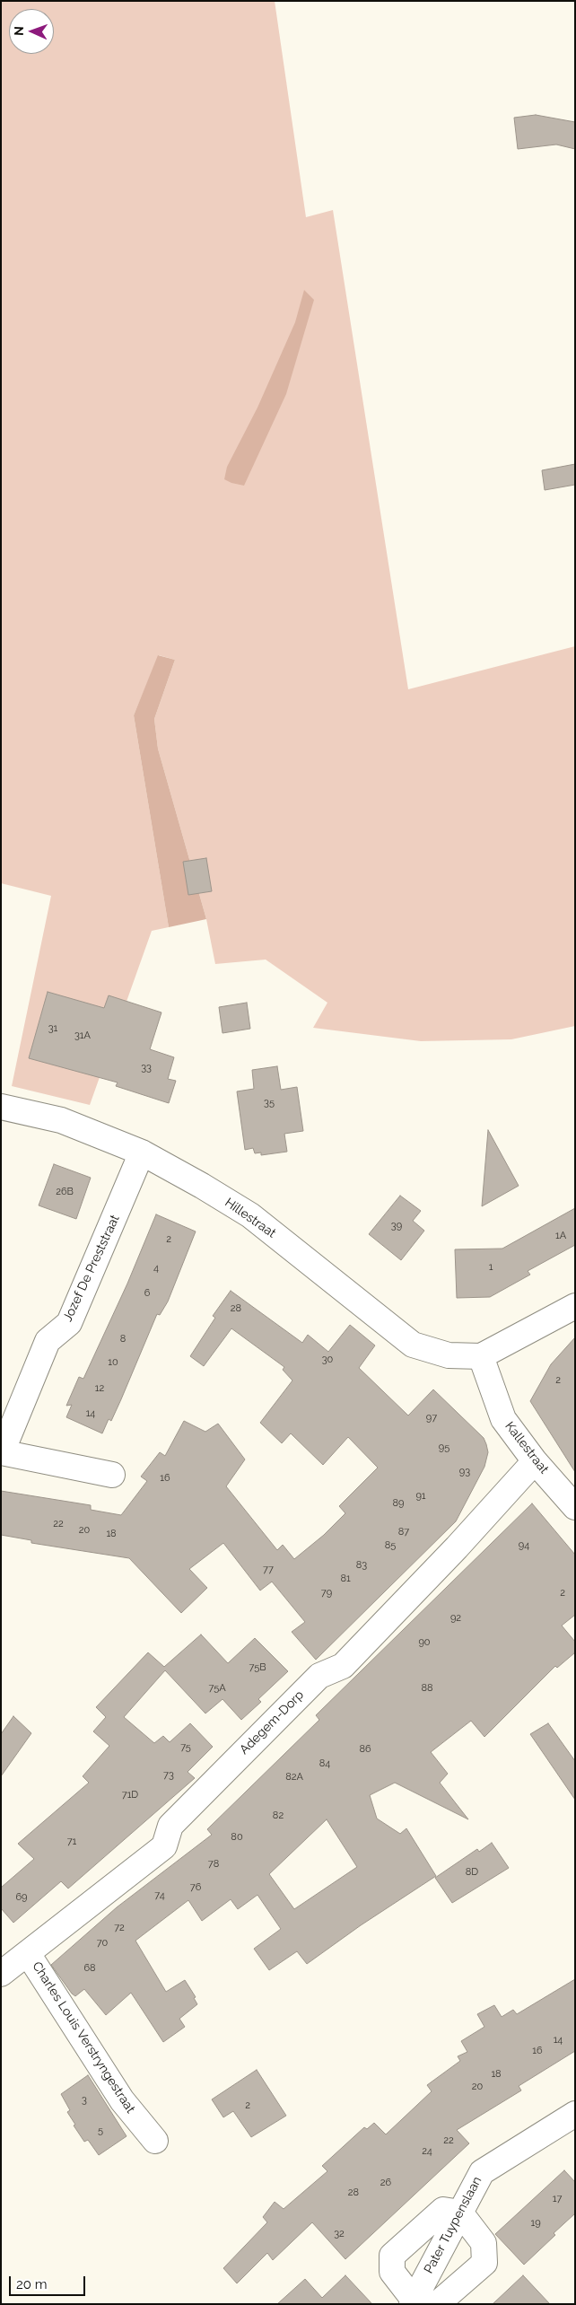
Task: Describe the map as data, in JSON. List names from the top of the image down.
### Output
{
  "streets": {
    "street": [
      "Hillestraat",
      "Jozef De Preststraat",
      "Kallestraat",
      "Adegem-Dorp",
      "Charles Louis Verstryngestraat",
      "Pater Tuypenslaan"
    ]
  },
  "crossings": [
    ["Hillestraat", "Jozef De Preststraat"],
    ["Hillestraat", "Kallestraat"],
    ["Kallestraat", "Adegem-Dorp"],
    ["Adegem-Dorp", "Charles Louis Verstryngestraat"]
  ],
  "house_numbers": [
    "31",
    "31A",
    "33",
    "35",
    "26B",
    "39",
    "1A",
    "2",
    "1",
    "4",
    "6",
    "28",
    "8",
    "30",
    "10",
    "2",
    "12",
    "14",
    "97",
    "95",
    "93",
    "16",
    "91",
    "89",
    "22",
    "20",
    "87",
    "18",
    "85",
    "94",
    "83",
    "77",
    "81",
    "79",
    "2",
    "92",
    "90",
    "75B",
    "75A",
    "88",
    "75",
    "86",
    "84",
    "73",
    "82A",
    "71D",
    "82",
    "80",
    "71",
    "78",
    "8D",
    "76",
    "74",
    "69",
    "72",
    "70",
    "68",
    "14",
    "16",
    "18",
    "20",
    "3",
    "2",
    "5",
    "22",
    "24",
    "26",
    "28",
    "17",
    "19",
    "32"
  ],
  "scale_bar": "20 m",
  "north": "left"
}
